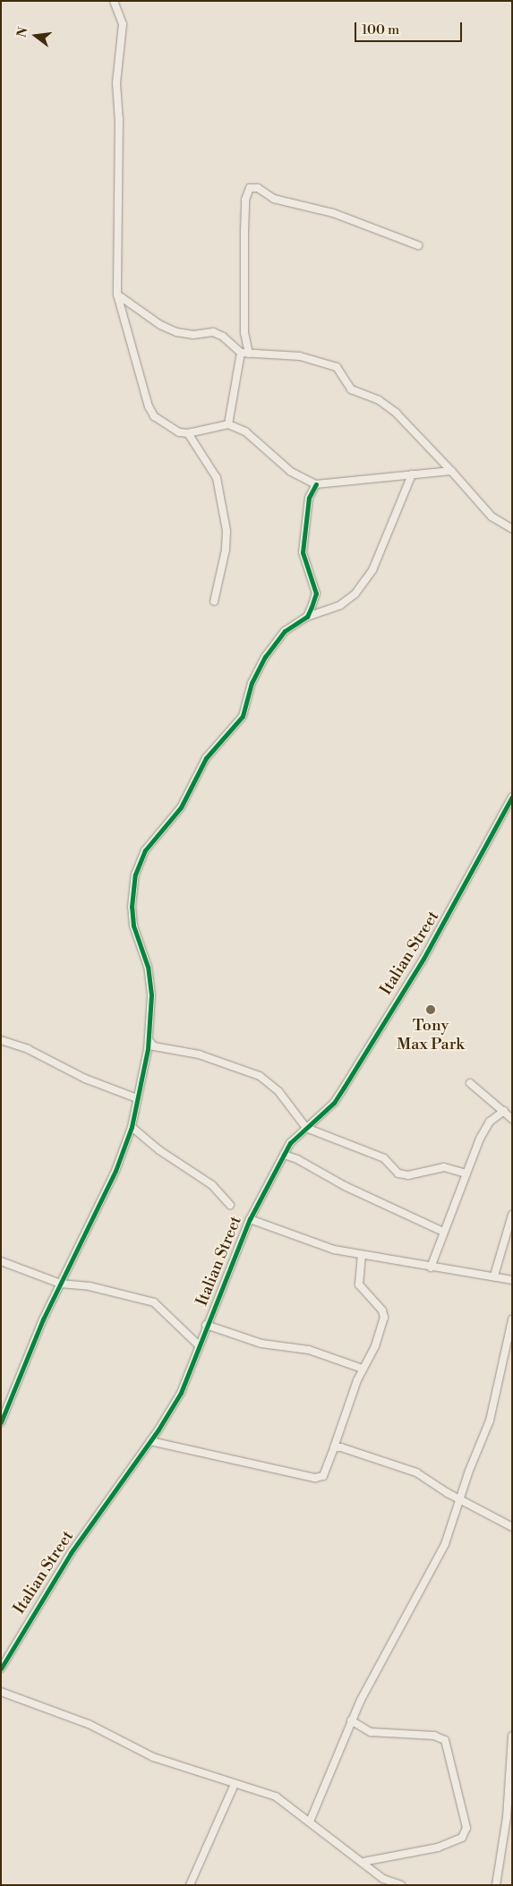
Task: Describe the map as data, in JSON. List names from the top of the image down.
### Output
{
  "streets": {
    "street": ["Italian Street"]
  },
  "places": ["Tony Max Park"],
  "scale_bar": "100 m",
  "north": "left"
}
